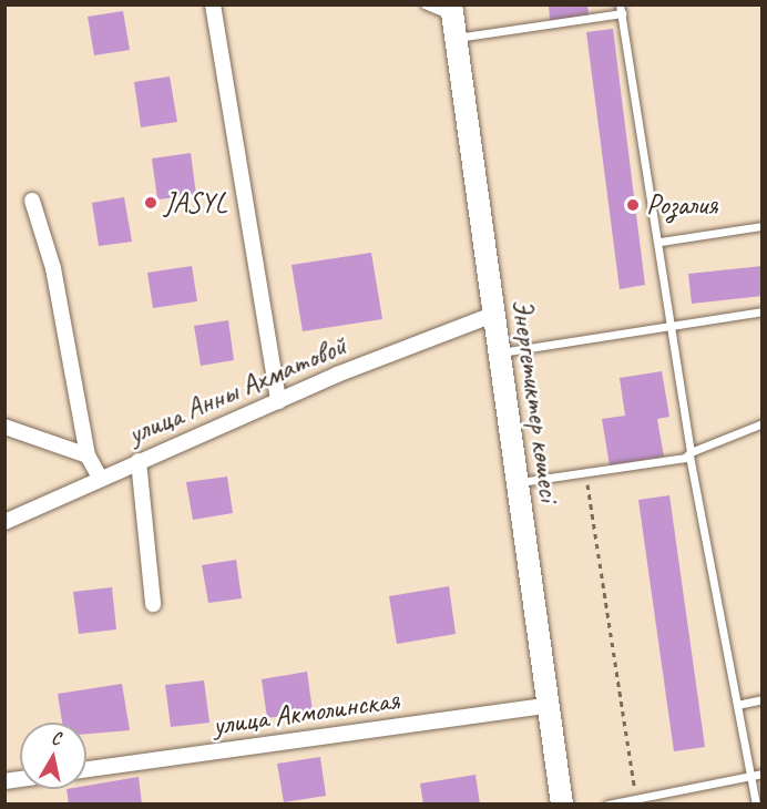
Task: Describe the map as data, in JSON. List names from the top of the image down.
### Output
{
  "streets": {
    "main road": ["Энергетиктер көшесі"],
    "street": ["улица Анны Ахматовой", "улица Акмолинская"]
  },
  "crossings": [
    ["улица Анны Ахматовой", "Энергетиктер көшесі"],
    ["Энергетиктер көшесі", "улица Акмолинская"]
  ],
  "places": ["JASYL", "Розалия"],
  "north": "top"
}
